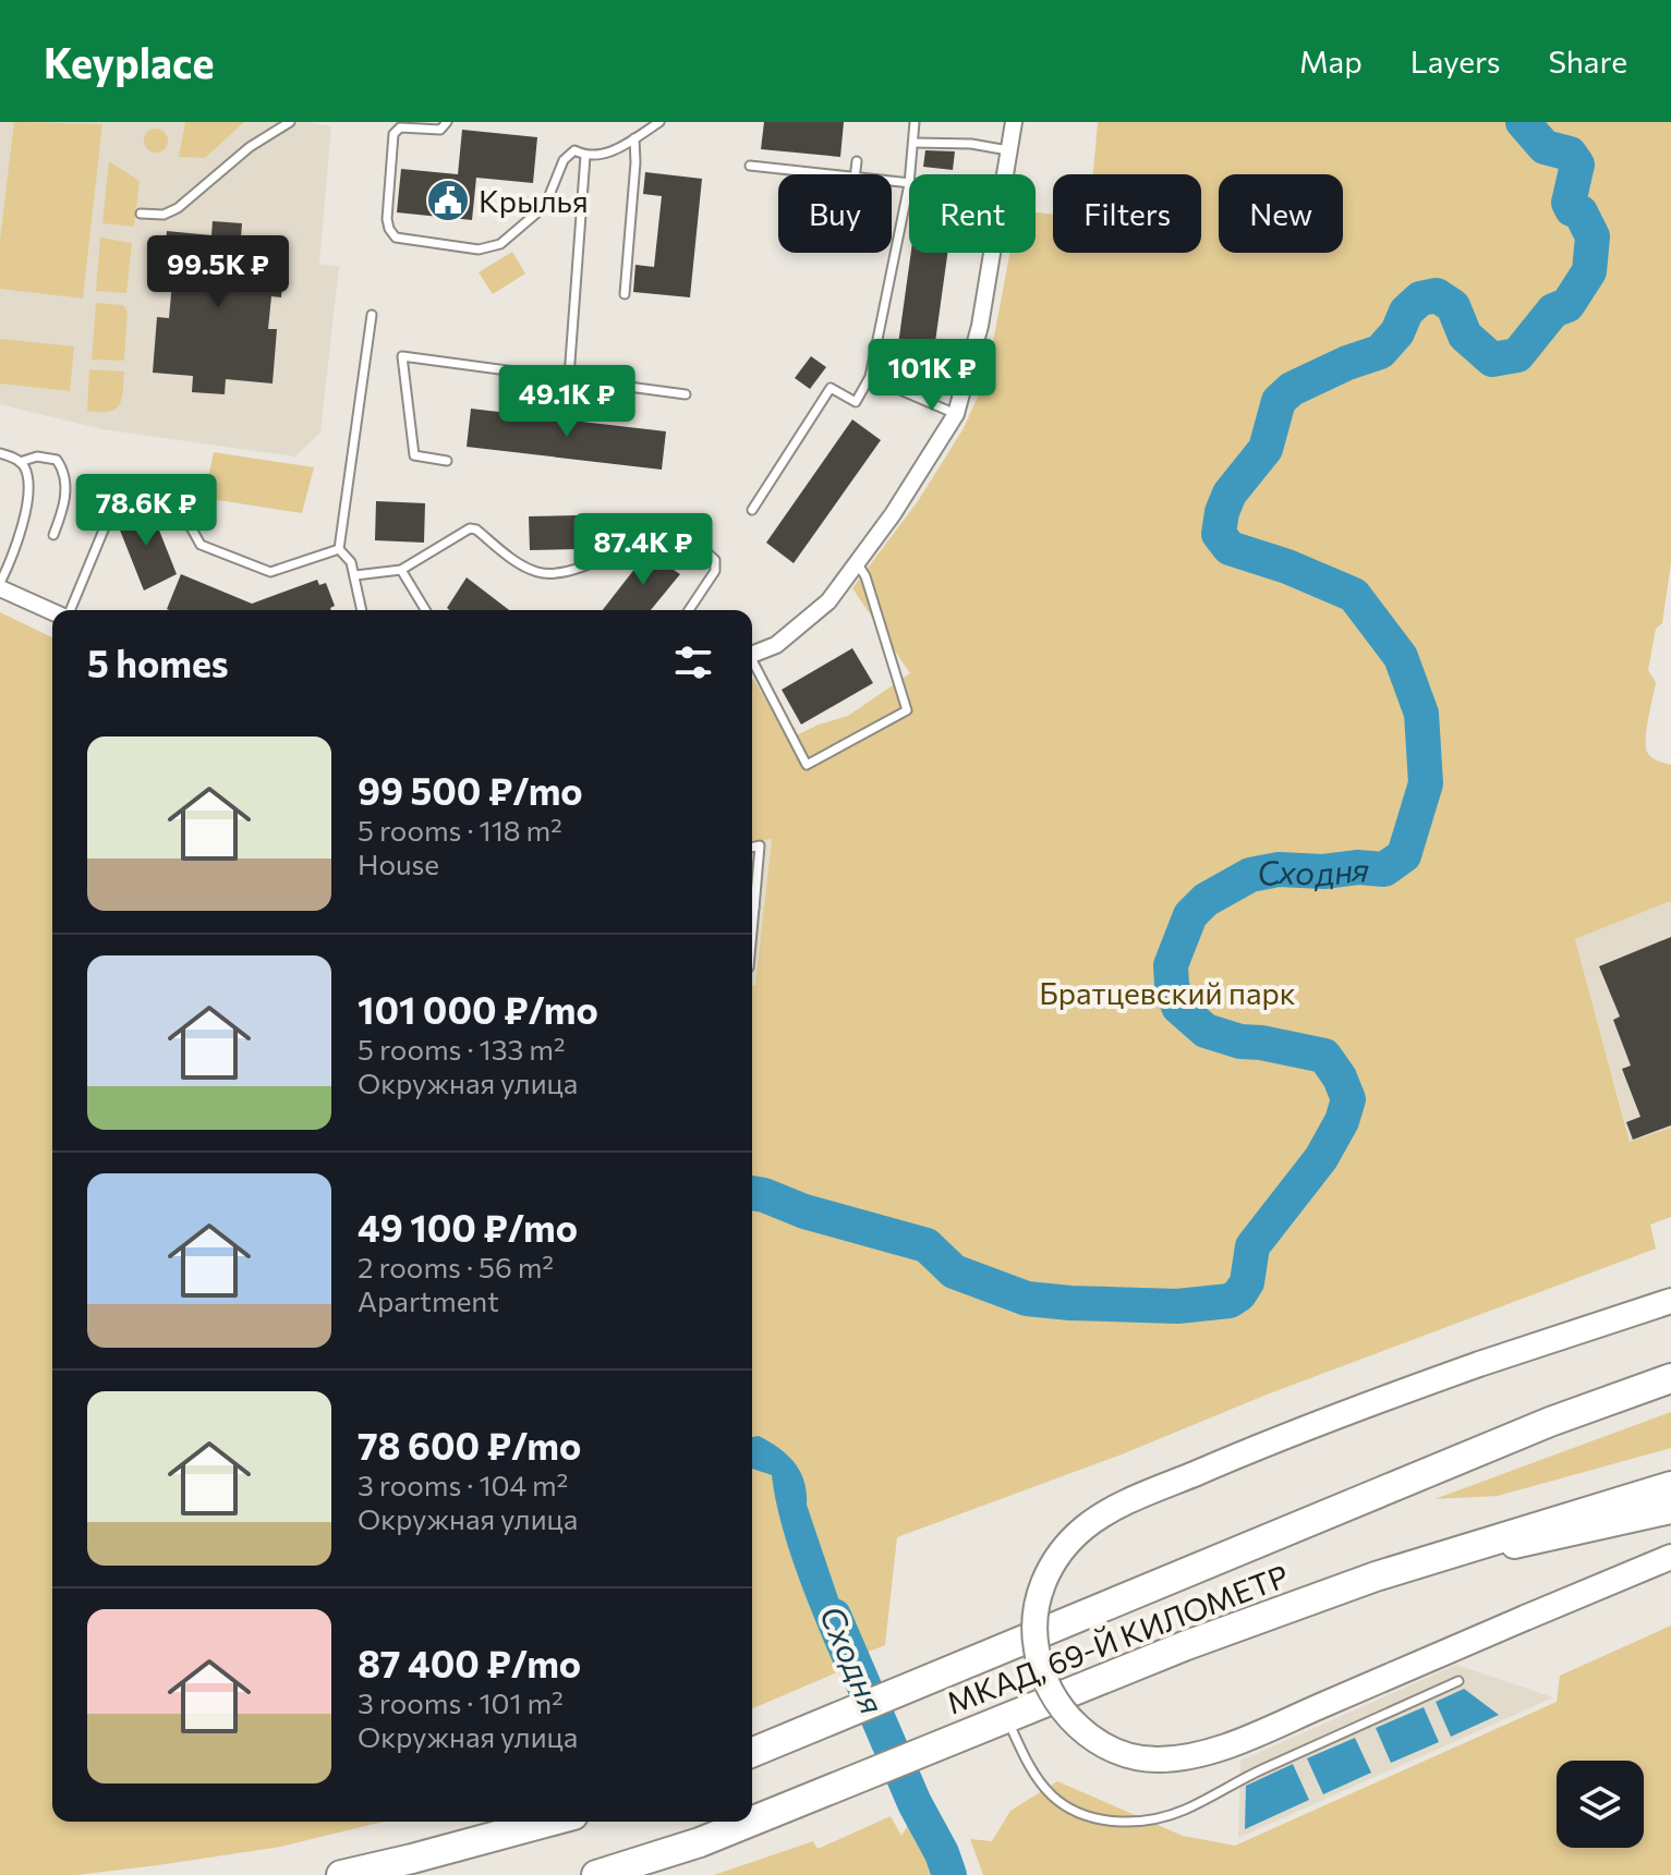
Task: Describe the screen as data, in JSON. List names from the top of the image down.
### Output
{
  "streets": {
    "highway": ["МКАД, 69-Й КИЛОМЕТР"]
  },
  "water": ["Сходня"],
  "parks": ["Братцевский парк"],
  "places": {
    "public building": ["Крылья"]
  },
  "page": {
    "header": "Keyplace",
    "nav": ["Map", "Layers", "Share"],
    "chip": [
      "Buy",
      "Rent",
      "Filters",
      "New"
    ],
    "price": [
      "99.5K ₽",
      "101K ₽",
      "49.1K ₽",
      "78.6K ₽",
      "87.4K ₽"
    ],
    "heading": "5 homes",
    "list": [
      {
        "name": "99 500 ₽/mo",
        "note": "5 rooms · 118 m² · House"
      },
      {
        "name": "101 000 ₽/mo",
        "note": "5 rooms · 133 m² · Окружная улица"
      },
      {
        "name": "49 100 ₽/mo",
        "note": "2 rooms · 56 m² · Apartment"
      },
      {
        "name": "78 600 ₽/mo",
        "note": "3 rooms · 104 m² · Окружная улица"
      },
      {
        "name": "87 400 ₽/mo",
        "note": "3 rooms · 101 m² · Окружная улица"
      }
    ]
  }
}
